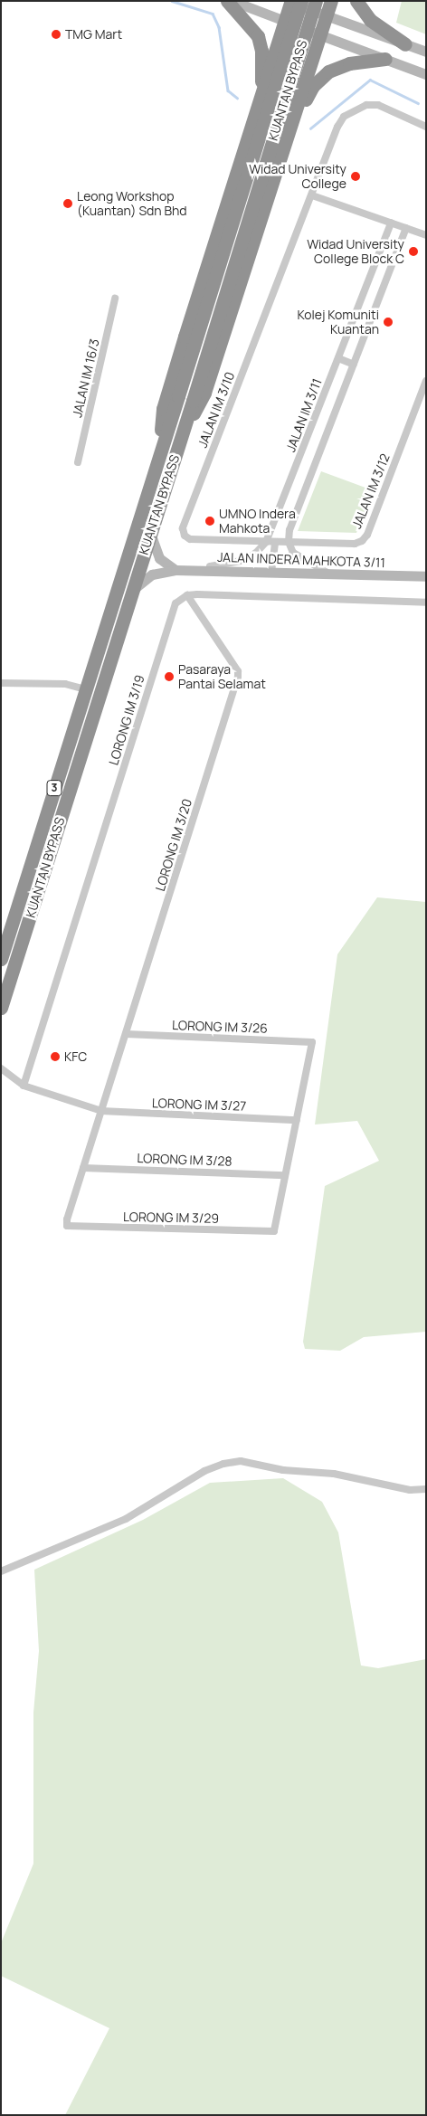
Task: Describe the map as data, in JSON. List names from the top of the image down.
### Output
{
  "streets": {
    "highway": ["KUANTAN BYPASS", "3"],
    "street": [
      "JALAN IM 16/3",
      "JALAN IM 3/10",
      "JALAN IM 3/11",
      "JALAN IM 3/12",
      "JALAN INDERA MAHKOTA 3/11",
      "LORONG IM 3/19",
      "LORONG IM 3/20",
      "LORONG IM 3/26",
      "LORONG IM 3/27",
      "LORONG IM 3/28",
      "LORONG IM 3/29"
    ]
  },
  "crossings": [
    ["KUANTAN BYPASS", "JALAN INDERA MAHKOTA 3/11"],
    ["JALAN IM 3/10", "JALAN IM 3/11"],
    ["JALAN IM 3/10", "JALAN IM 3/12"],
    ["JALAN IM 3/11", "JALAN INDERA MAHKOTA 3/11"],
    ["LORONG IM 3/19", "LORONG IM 3/20"],
    ["LORONG IM 3/19", "LORONG IM 3/27"],
    ["LORONG IM 3/20", "LORONG IM 3/26"],
    ["LORONG IM 3/20", "LORONG IM 3/27"],
    ["LORONG IM 3/20", "LORONG IM 3/28"],
    ["LORONG IM 3/20", "LORONG IM 3/29"],
    ["LORONG IM 3/26", "LORONG IM 3/27"],
    ["LORONG IM 3/28", "LORONG IM 3/29"]
  ],
  "places": [
    "TMG Mart",
    "Widad University College",
    "Leong Workshop (Kuantan) Sdn Bhd",
    "Widad University College Block C",
    "Kolej Komuniti Kuantan",
    "UMNO Indera Mahkota",
    "Pasaraya Pantai Selamat",
    "KFC"
  ]
}
